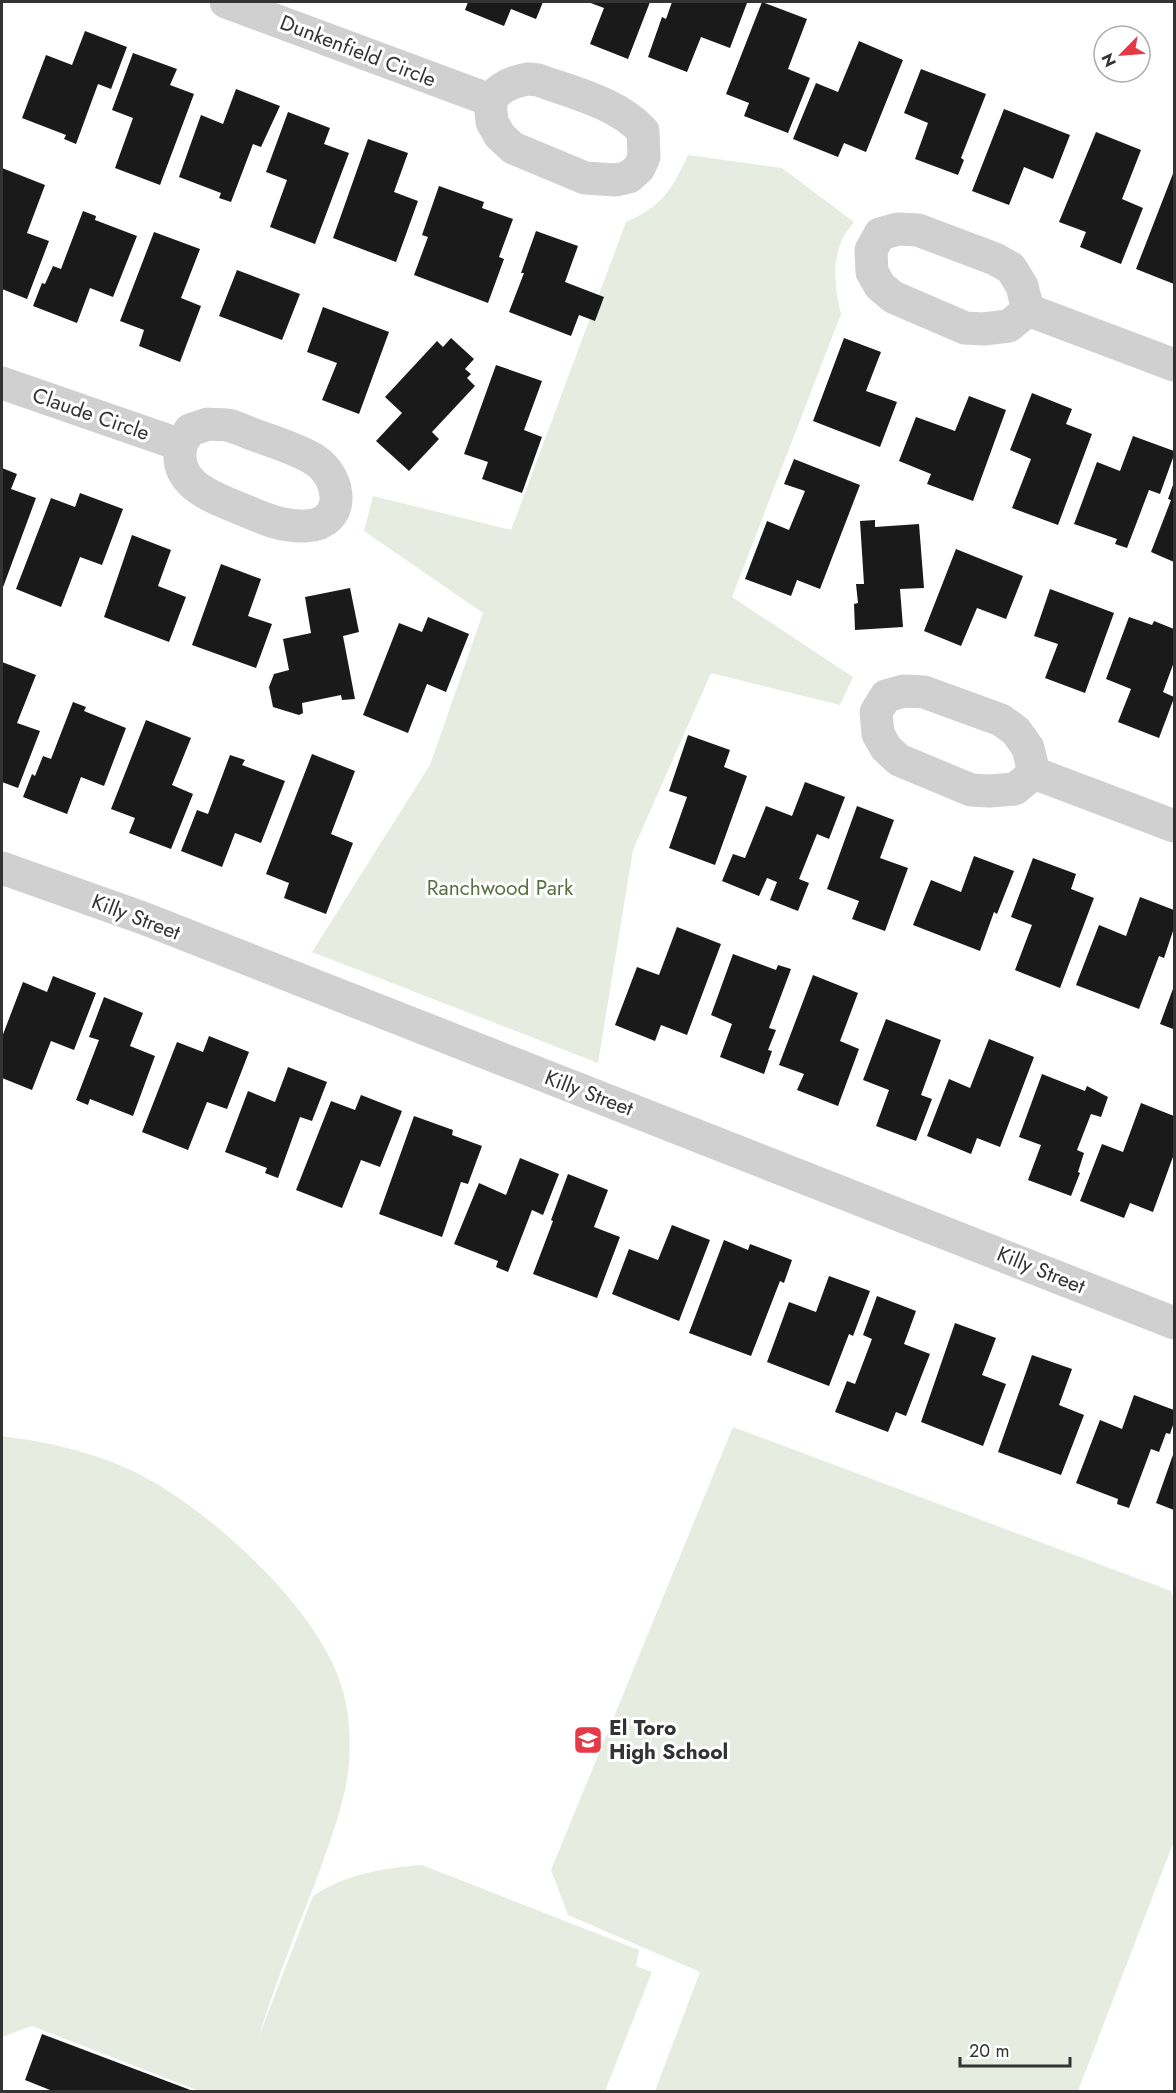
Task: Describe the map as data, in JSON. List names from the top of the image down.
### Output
{
  "streets": {
    "street": ["Dunkenfield Circle", "Claude Circle", "Killy Street"]
  },
  "parks": ["Ranchwood Park"],
  "places": {
    "school or university": ["El Toro High School"]
  },
  "scale_bar": "20 m",
  "north": "bottom left"
}
